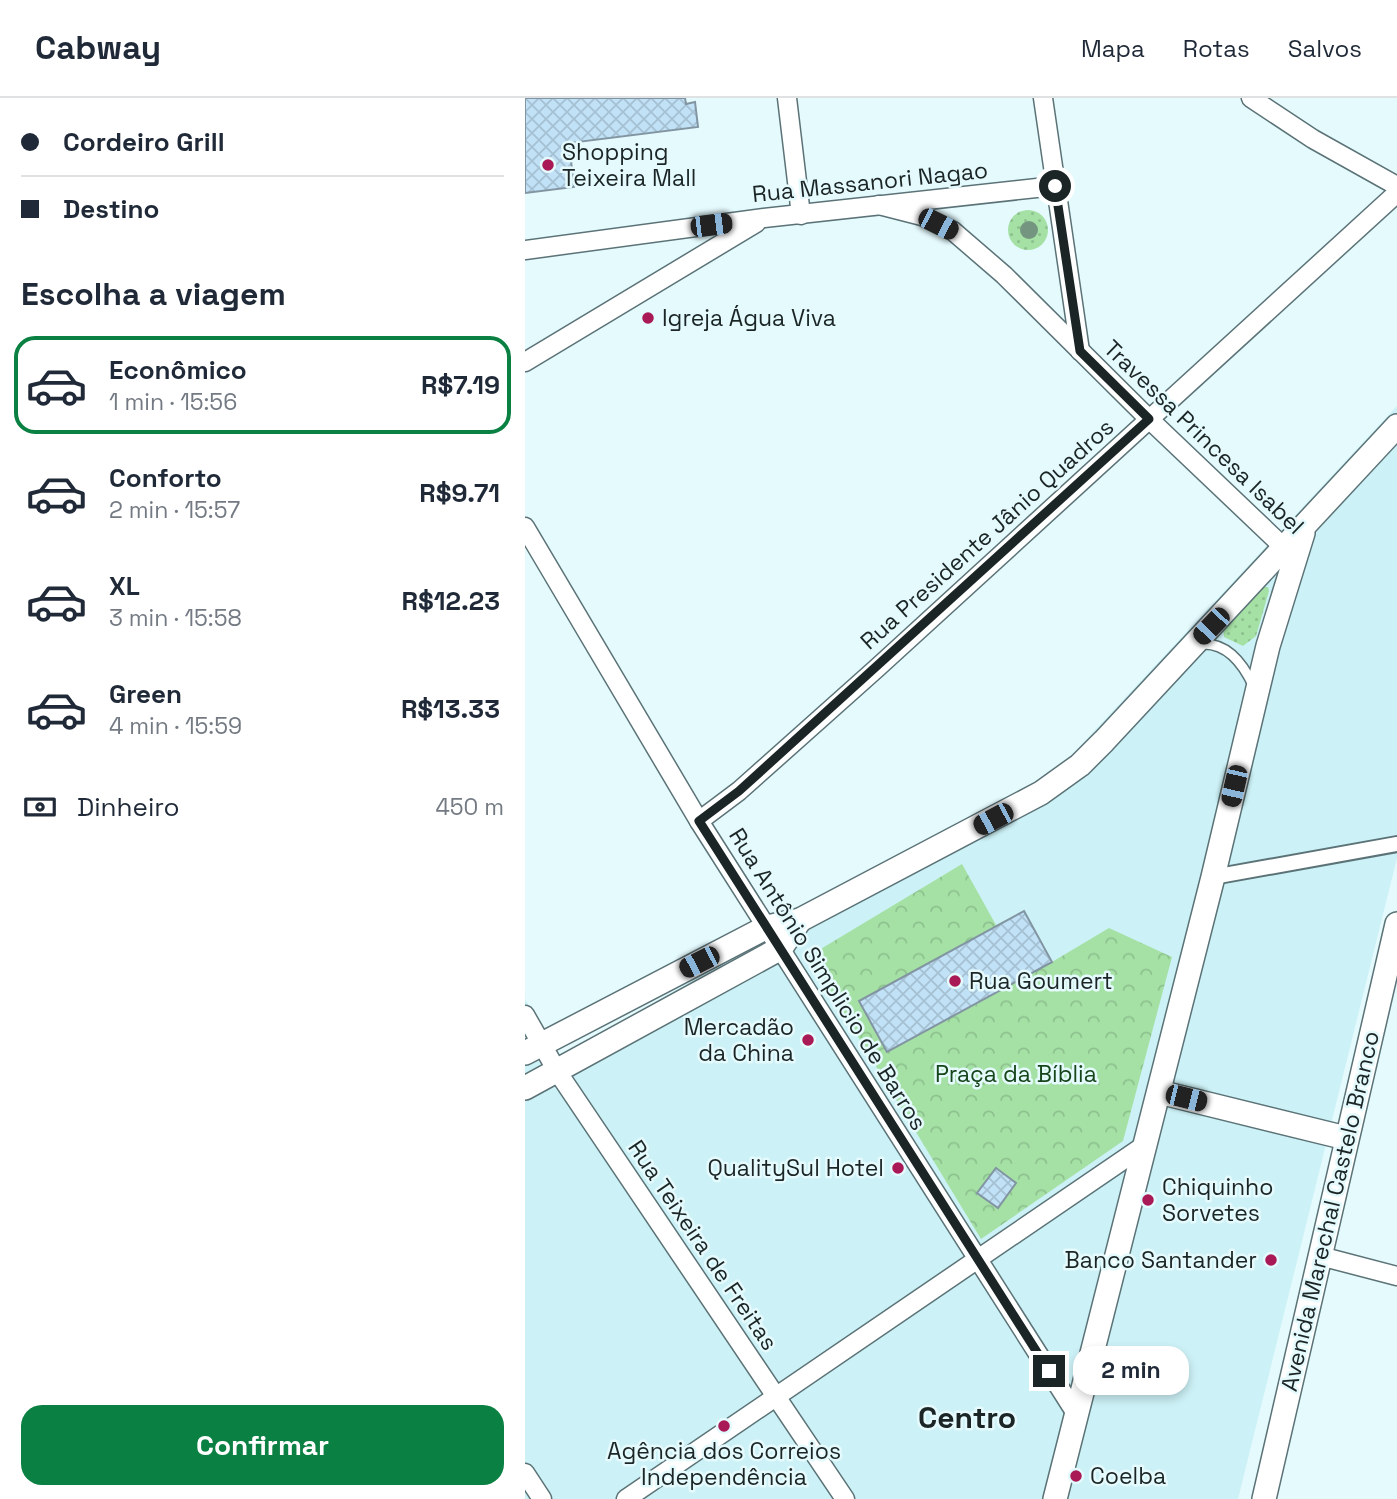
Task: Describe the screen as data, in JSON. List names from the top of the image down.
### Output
{
  "streets": {
    "street": [
      "Rua Massanori Nagao",
      "Travessa Princesa Isabel",
      "Rua Presidente Jânio Quadros",
      "Rua Antônio Simplicio de Barros",
      "Avenida Marechal Castelo Branco",
      "Rua Teixeira de Freitas"
    ]
  },
  "crossings": [
    ["Rua Massanori Nagao", "Travessa Princesa Isabel"],
    ["Travessa Princesa Isabel", "Rua Presidente Jânio Quadros"],
    ["Rua Presidente Jânio Quadros", "Rua Antônio Simplicio de Barros"]
  ],
  "districts": ["Centro"],
  "parks": ["Praça da Bíblia"],
  "places": [
    "Shopping Teixeira Mall",
    "Igreja Água Viva",
    "Rua Goumert",
    "Mercadão da China",
    "QualitySul Hotel",
    "Chiquinho Sorvetes",
    "Banco Santander",
    "Agência dos Correios Independência",
    "Coelba"
  ],
  "page": {
    "header": "Cabway",
    "nav": ["Mapa", "Rotas", "Salvos"],
    "banner": ["Cordeiro Grill", "Destino"],
    "heading": "Escolha a viagem",
    "list": [
      {
        "name": "Econômico",
        "note": "1 min · 15:56",
        "value": "R$7.19"
      },
      {
        "name": "Conforto",
        "note": "2 min · 15:57",
        "value": "R$9.71"
      },
      {
        "name": "XL",
        "note": "3 min · 15:58",
        "value": "R$12.23"
      },
      {
        "name": "Green",
        "note": "4 min · 15:59",
        "value": "R$13.33"
      }
    ],
    "pay": ["Dinheiro", "450 m"],
    "bubble": "2 min",
    "buttons": "Confirmar"
  }
}
